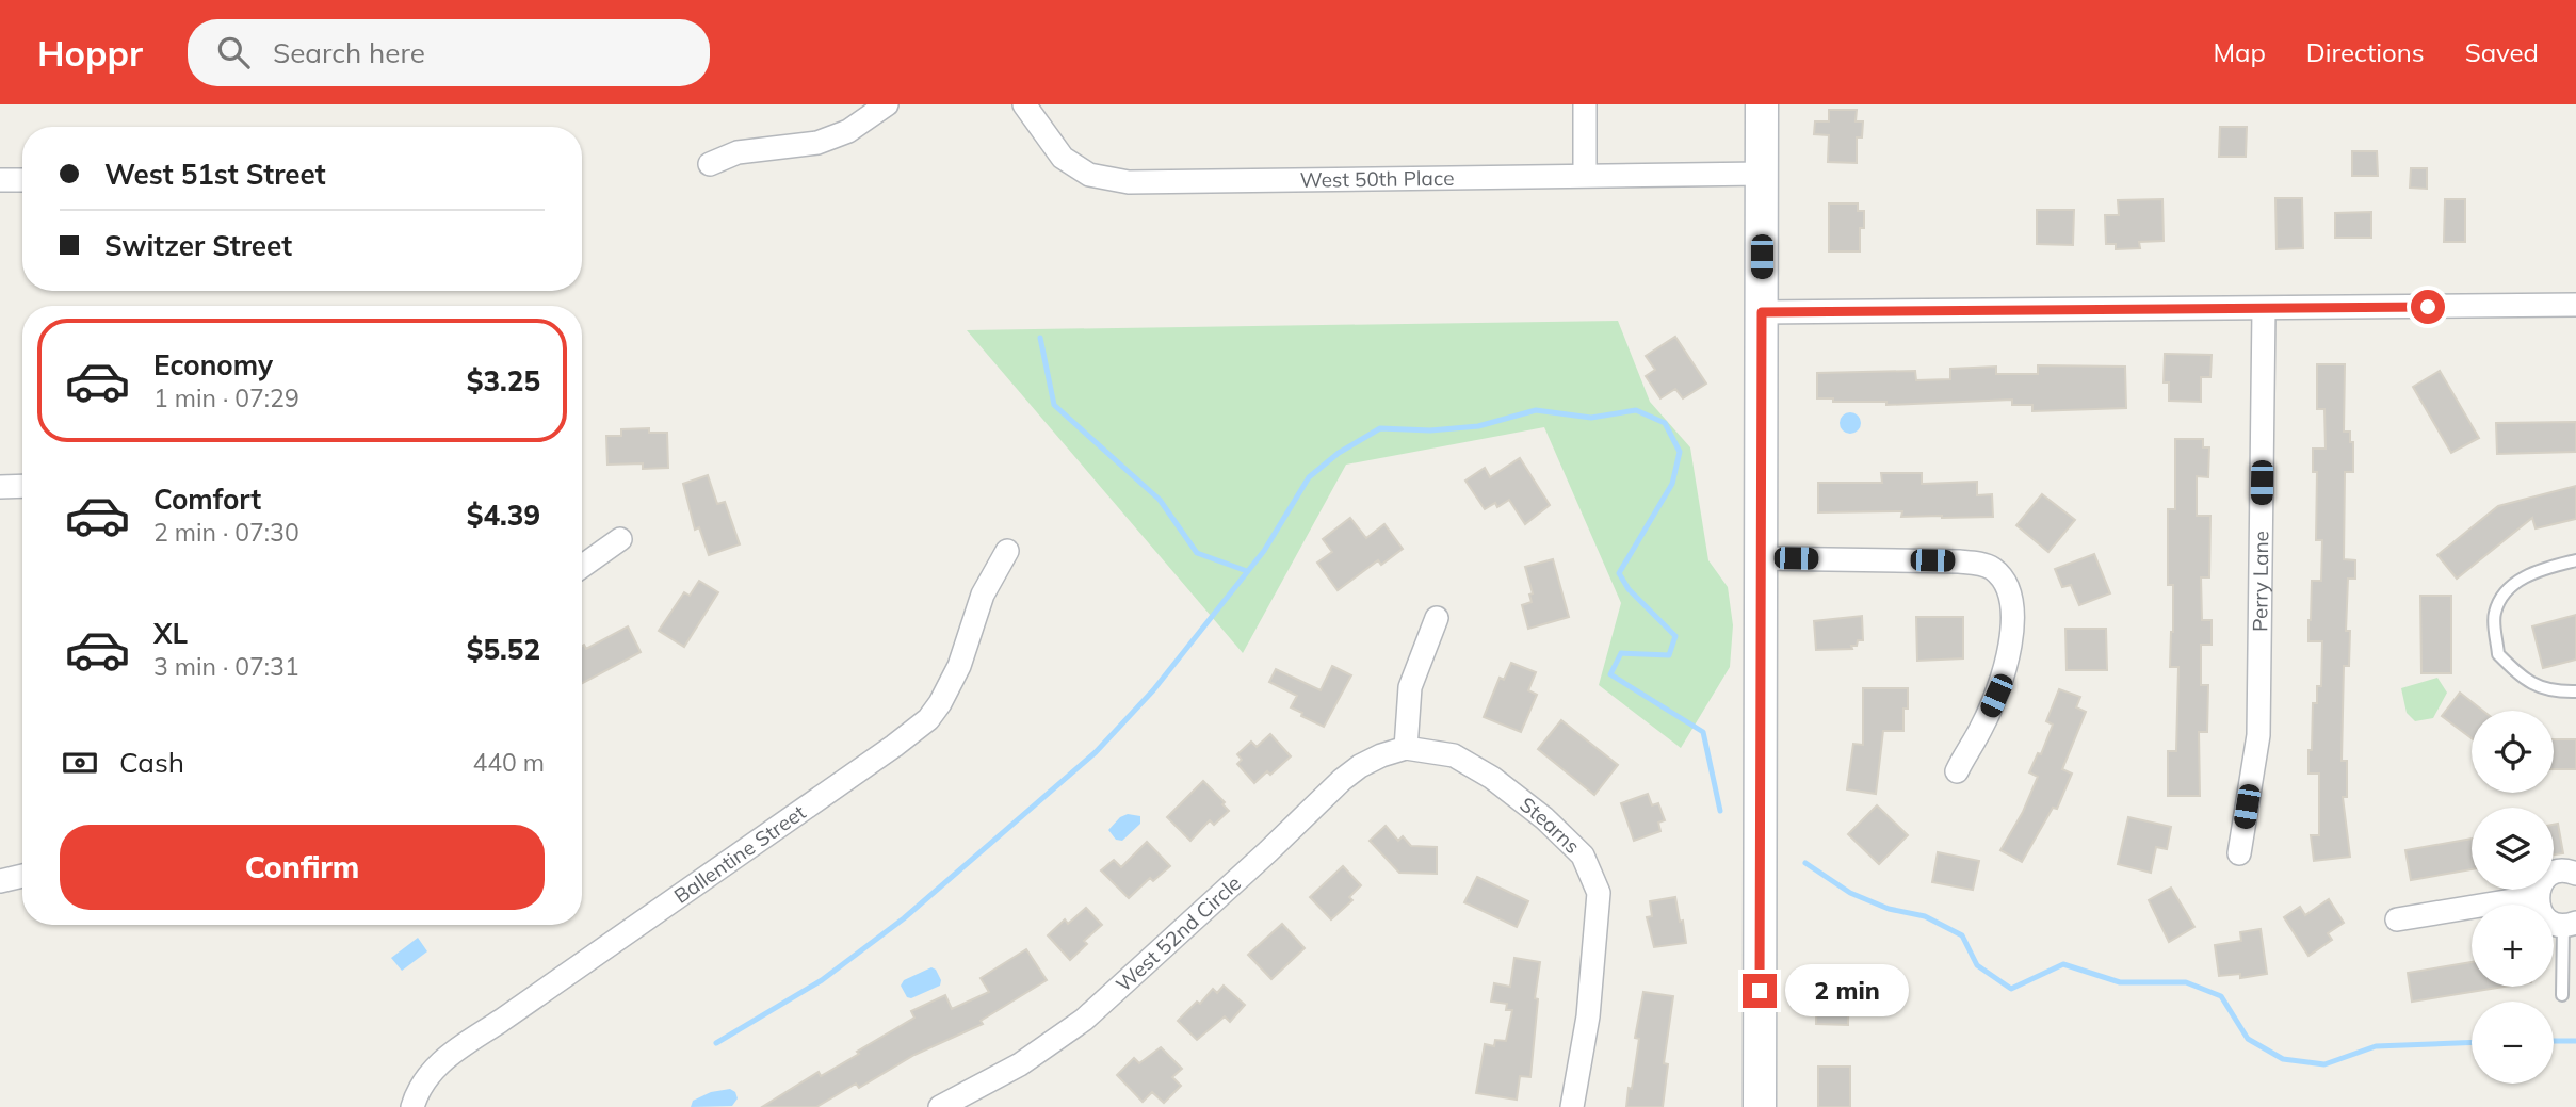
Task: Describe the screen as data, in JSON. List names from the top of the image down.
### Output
{
  "streets": {
    "street": [
      "West 50th Place",
      "Perry Lane",
      "Stearns",
      "Ballentine Street",
      "West 52nd Circle"
    ]
  },
  "crossings": [
    ["Stearns", "West 52nd Circle"]
  ],
  "page": {
    "header": "Hoppr",
    "search": "Search here",
    "nav": ["Map", "Directions", "Saved"],
    "banner": ["West 51st Street", "Switzer Street"],
    "list": [
      {
        "name": "Economy",
        "note": "1 min · 07:29",
        "value": "$3.25"
      },
      {
        "name": "Comfort",
        "note": "2 min · 07:30",
        "value": "$4.39"
      },
      {
        "name": "XL",
        "note": "3 min · 07:31",
        "value": "$5.52"
      }
    ],
    "map_buttons": ["+", "−"],
    "pay": ["Cash", "440 m"],
    "buttons": "Confirm",
    "bubble": "2 min"
  }
}
